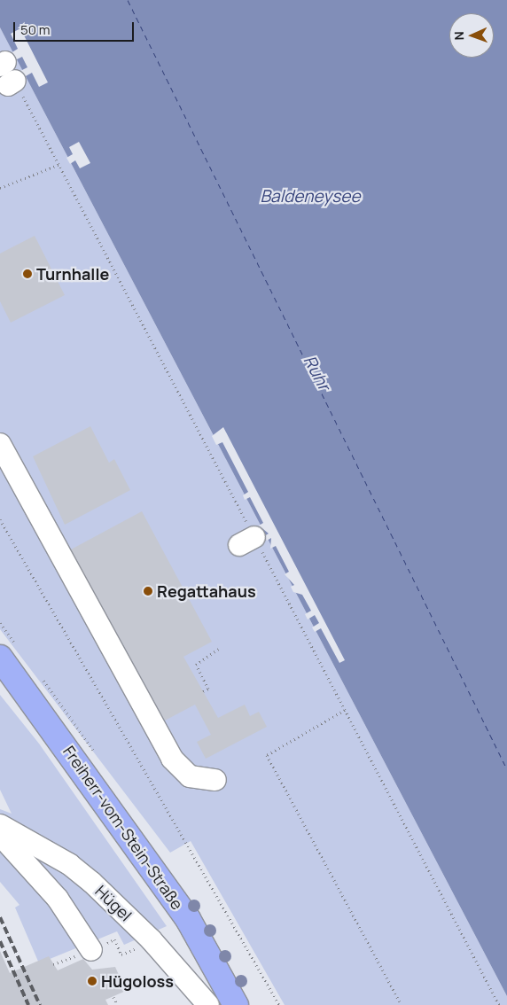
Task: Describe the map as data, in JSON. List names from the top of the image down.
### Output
{
  "streets": {
    "main road": ["Freiherr-vom-Stein-Straße"],
    "lane": ["Hügel"]
  },
  "water": ["Baldeneysee", "Ruhr"],
  "places": ["Turnhalle", "Regattahaus", "Hügoloss"],
  "scale_bar": "50 m",
  "north": "left"
}
